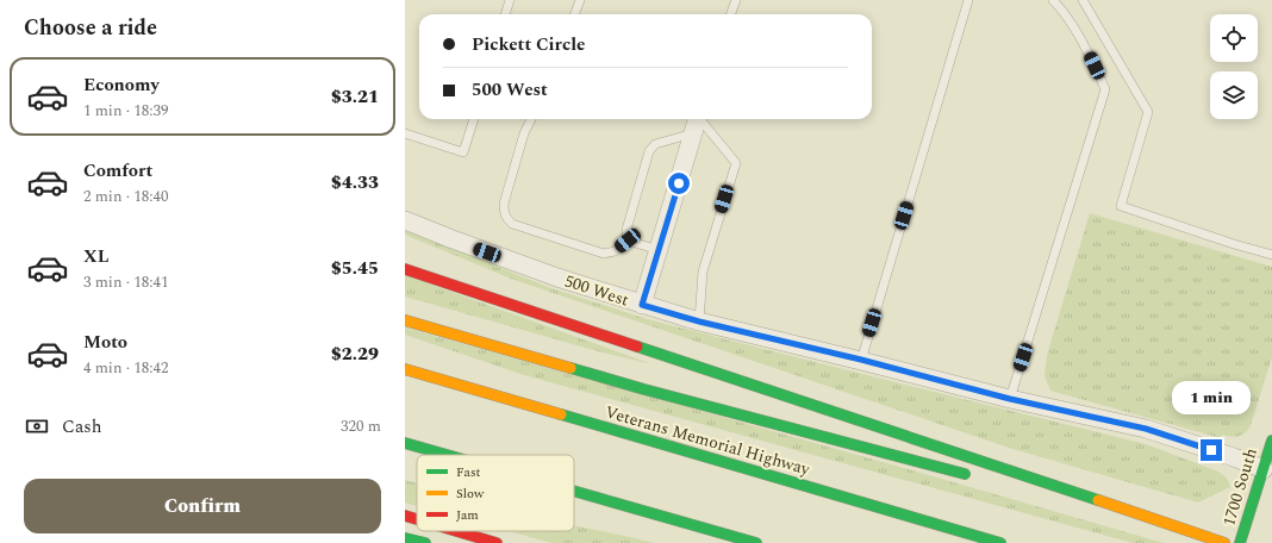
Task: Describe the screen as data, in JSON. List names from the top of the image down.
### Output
{
  "streets": {
    "main road": ["Veterans Memorial Highway", "1700 South"],
    "street": ["500 West"]
  },
  "crossings": [
    ["500 West", "1700 South"]
  ],
  "legend": ["Fast", "Slow", "Jam"],
  "page": {
    "heading": "Choose a ride",
    "banner": ["Pickett Circle", "500 West"],
    "list": [
      {
        "name": "Economy",
        "note": "1 min · 18:39",
        "value": "$3.21"
      },
      {
        "name": "Comfort",
        "note": "2 min · 18:40",
        "value": "$4.33"
      },
      {
        "name": "XL",
        "note": "3 min · 18:41",
        "value": "$5.45"
      },
      {
        "name": "Moto",
        "note": "4 min · 18:42",
        "value": "$2.29"
      }
    ],
    "bubble": "1 min",
    "pay": ["Cash", "320 m"],
    "buttons": "Confirm"
  }
}
